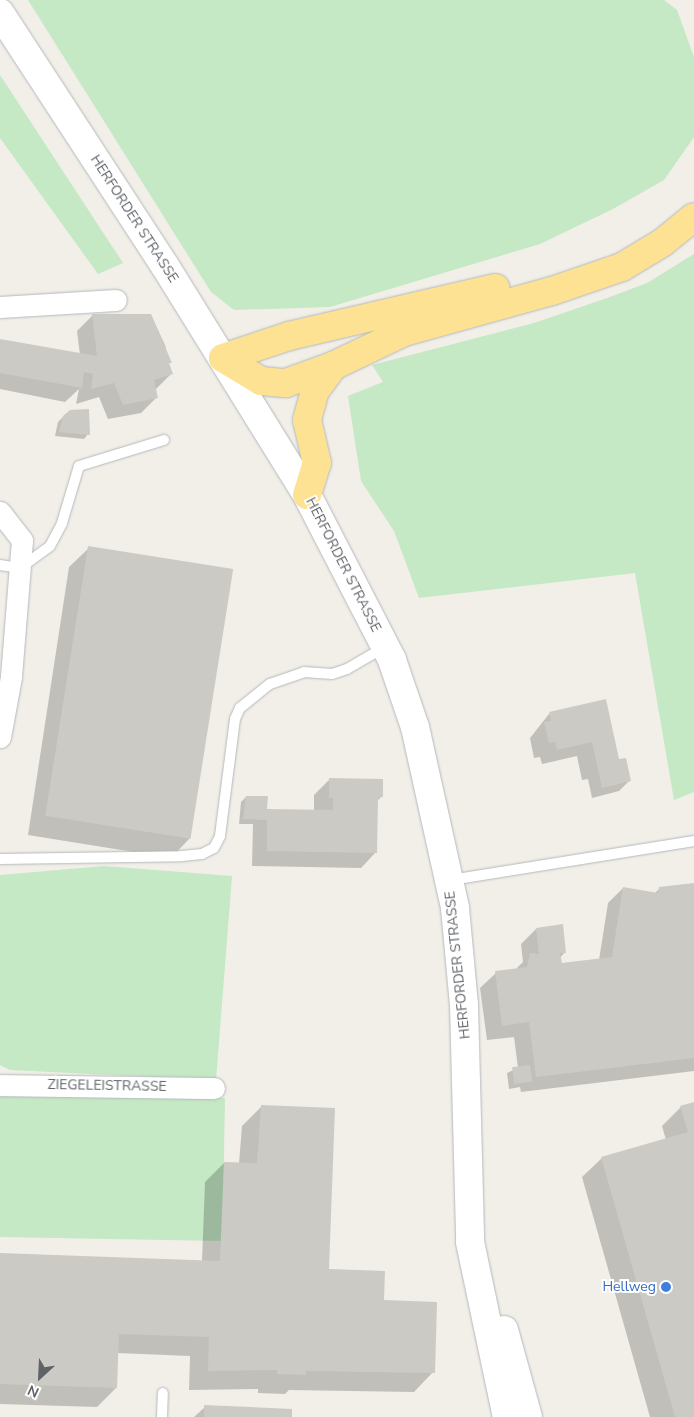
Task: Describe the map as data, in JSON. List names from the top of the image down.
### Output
{
  "streets": {
    "main road": ["HERFORDER STRASSE"],
    "street": ["ZIEGELEISTRASSE"]
  },
  "places": ["Hellweg"],
  "north": "bottom left"
}
